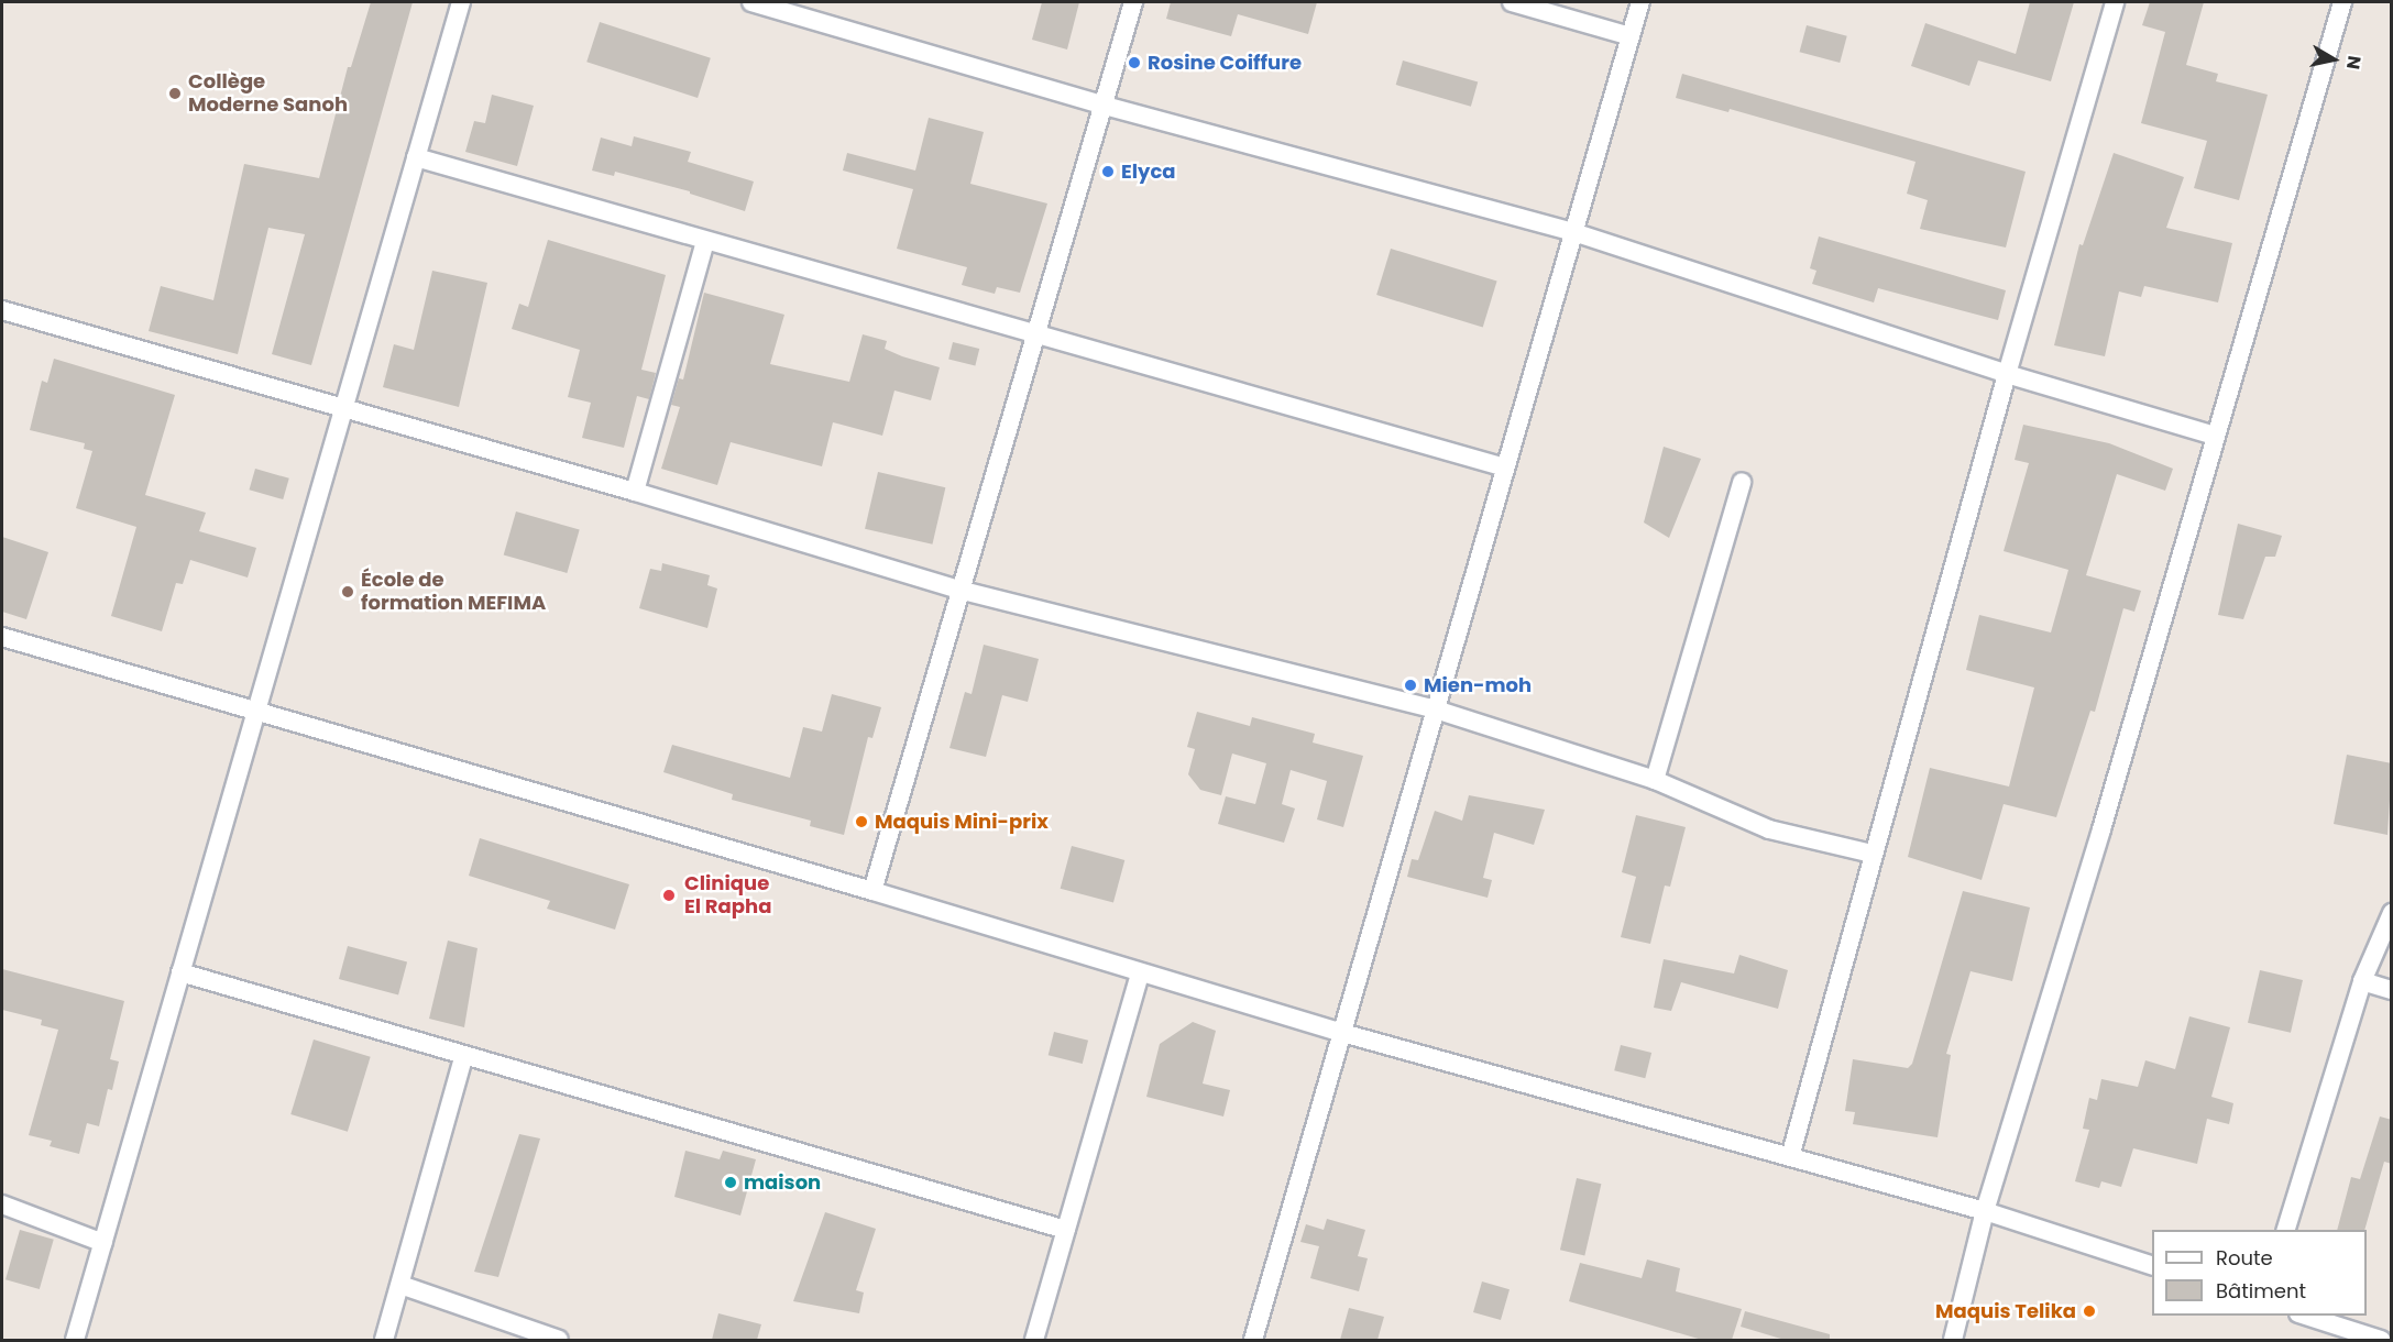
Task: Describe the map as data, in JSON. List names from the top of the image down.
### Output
{
  "places": [
    "Rosine Coiffure",
    "Collège Moderne Sanoh",
    "Elyca",
    "École de formation MEFIMA",
    "Mien-moh",
    "Maquis Mini-prix",
    "Clinique El Rapha",
    "maison",
    "Maquis Telika"
  ],
  "legend": ["Route", "Bâtiment"],
  "north": "right"
}
